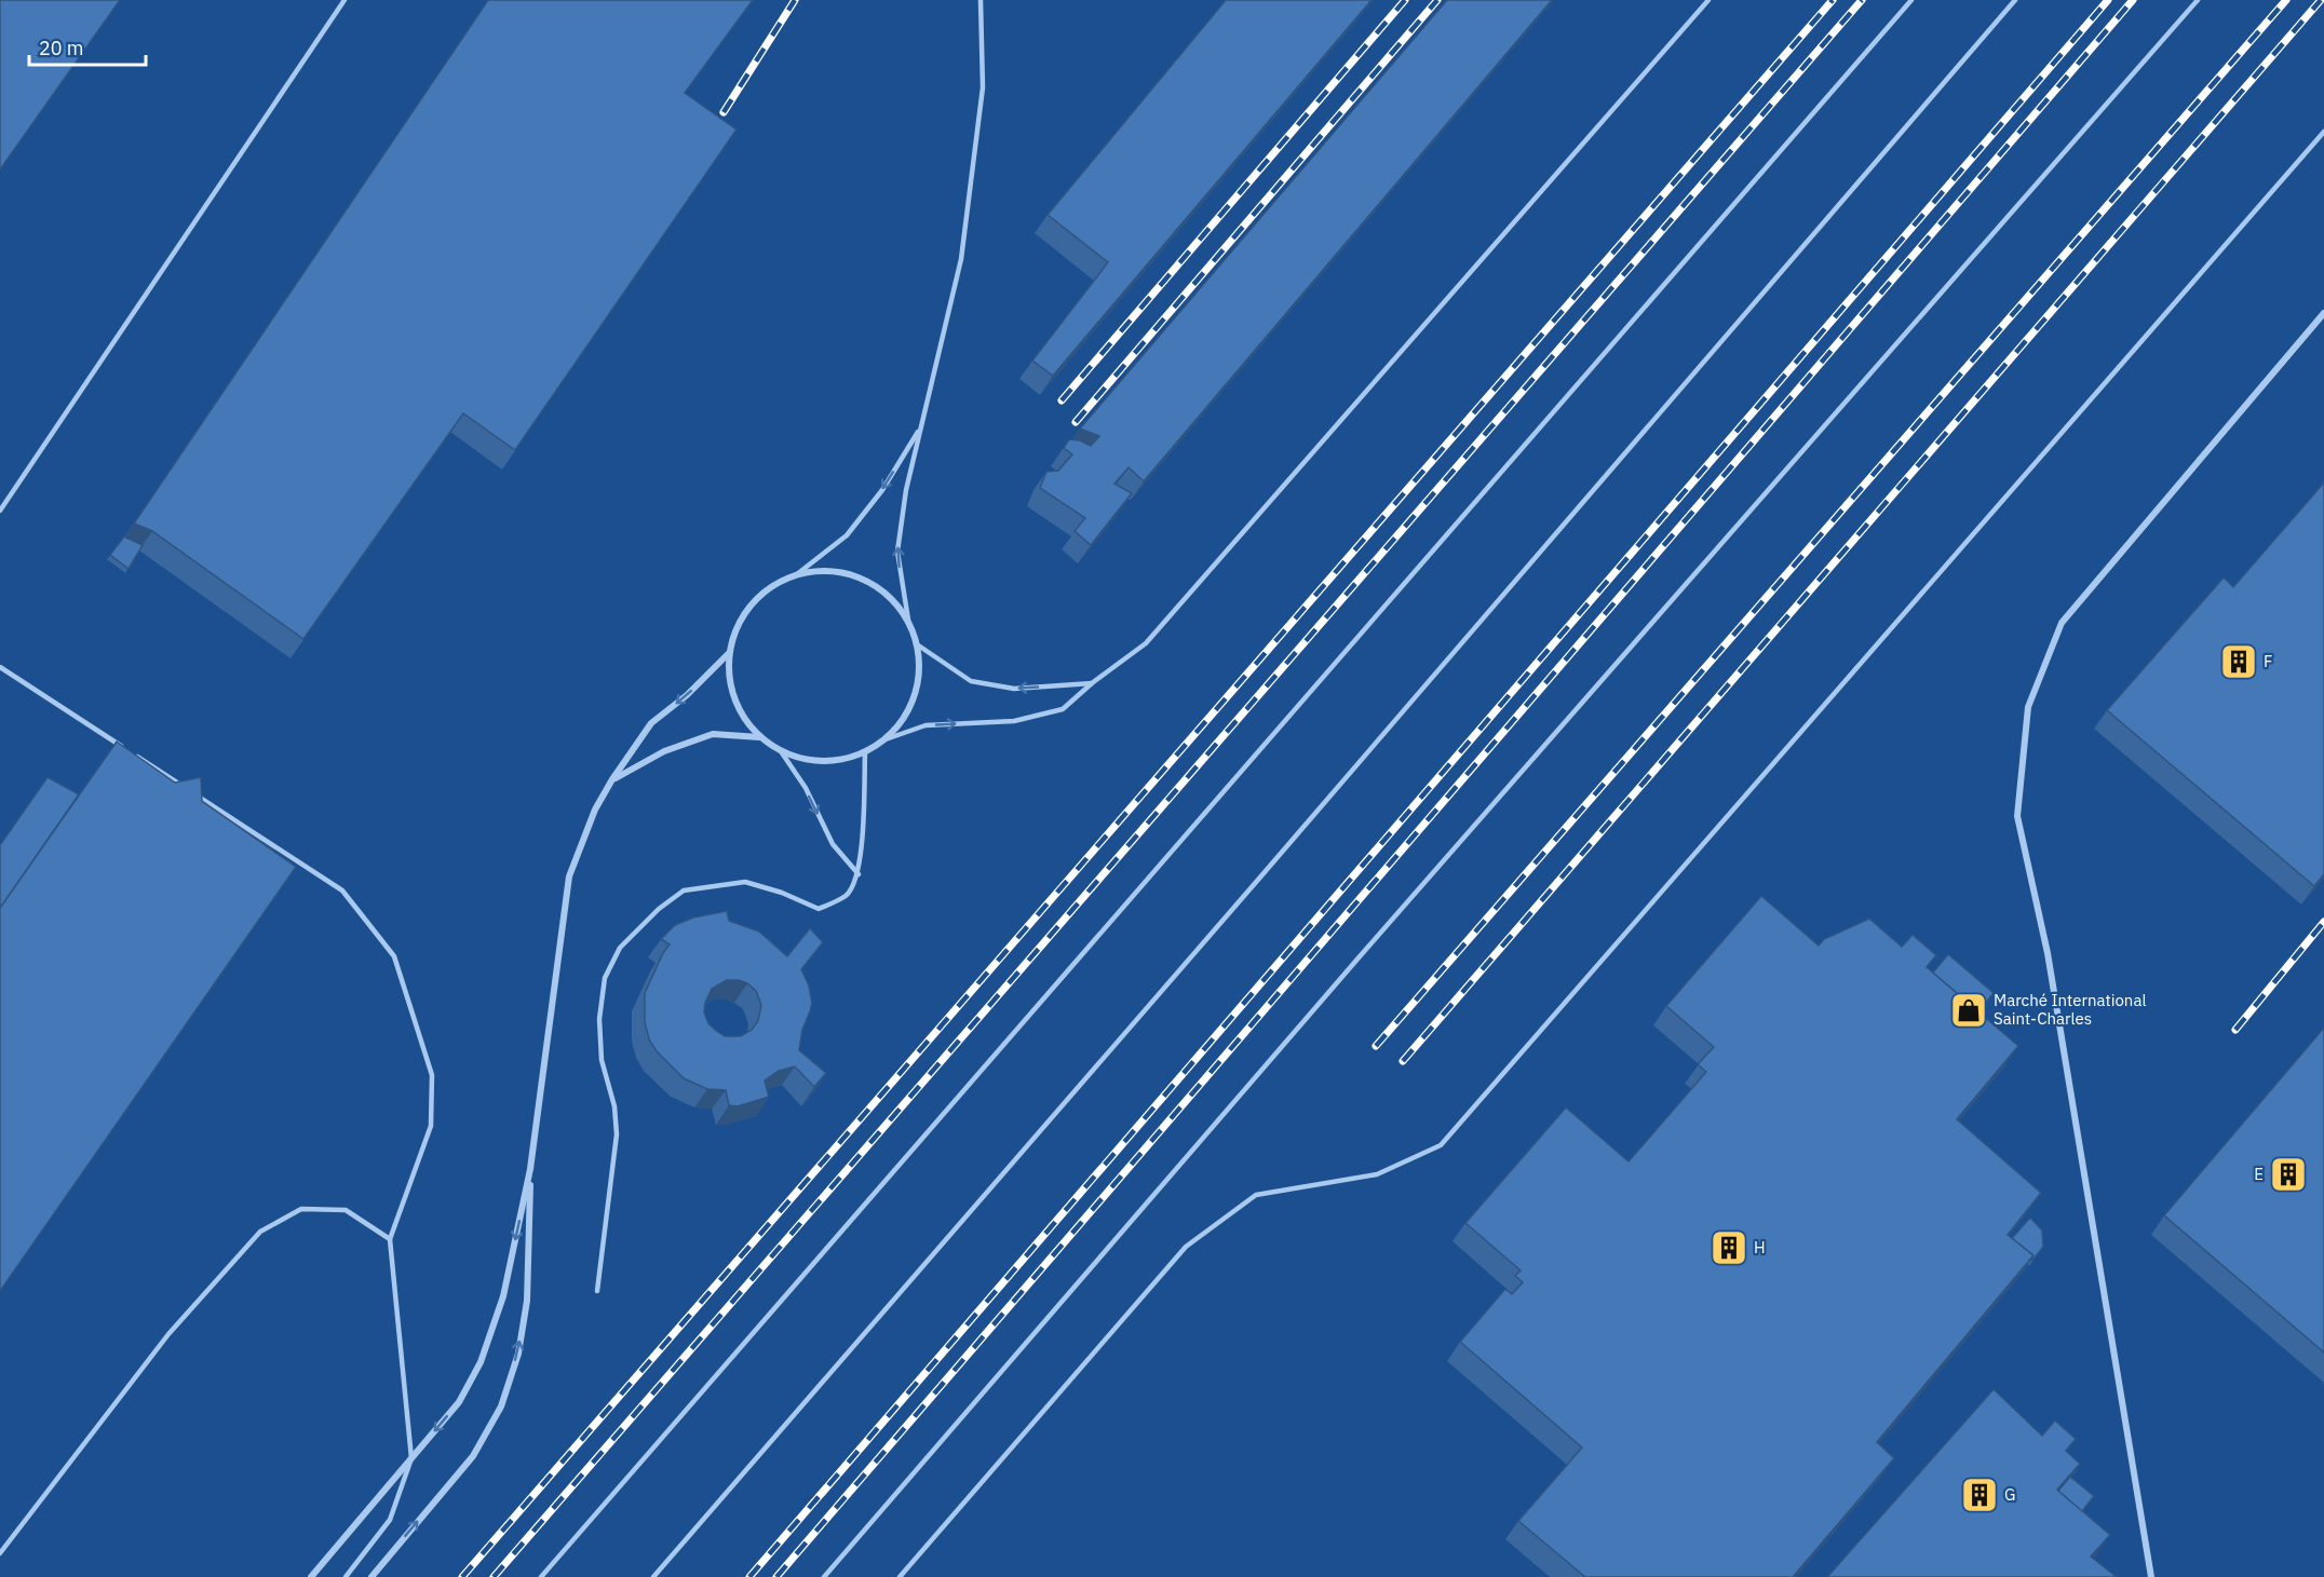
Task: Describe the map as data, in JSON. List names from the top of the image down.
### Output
{
  "places": {
    "building": [
      "F",
      "E",
      "H",
      "G"
    ],
    "shop": ["Marché International Saint-Charles"]
  },
  "scale_bar": "20 m"
}
